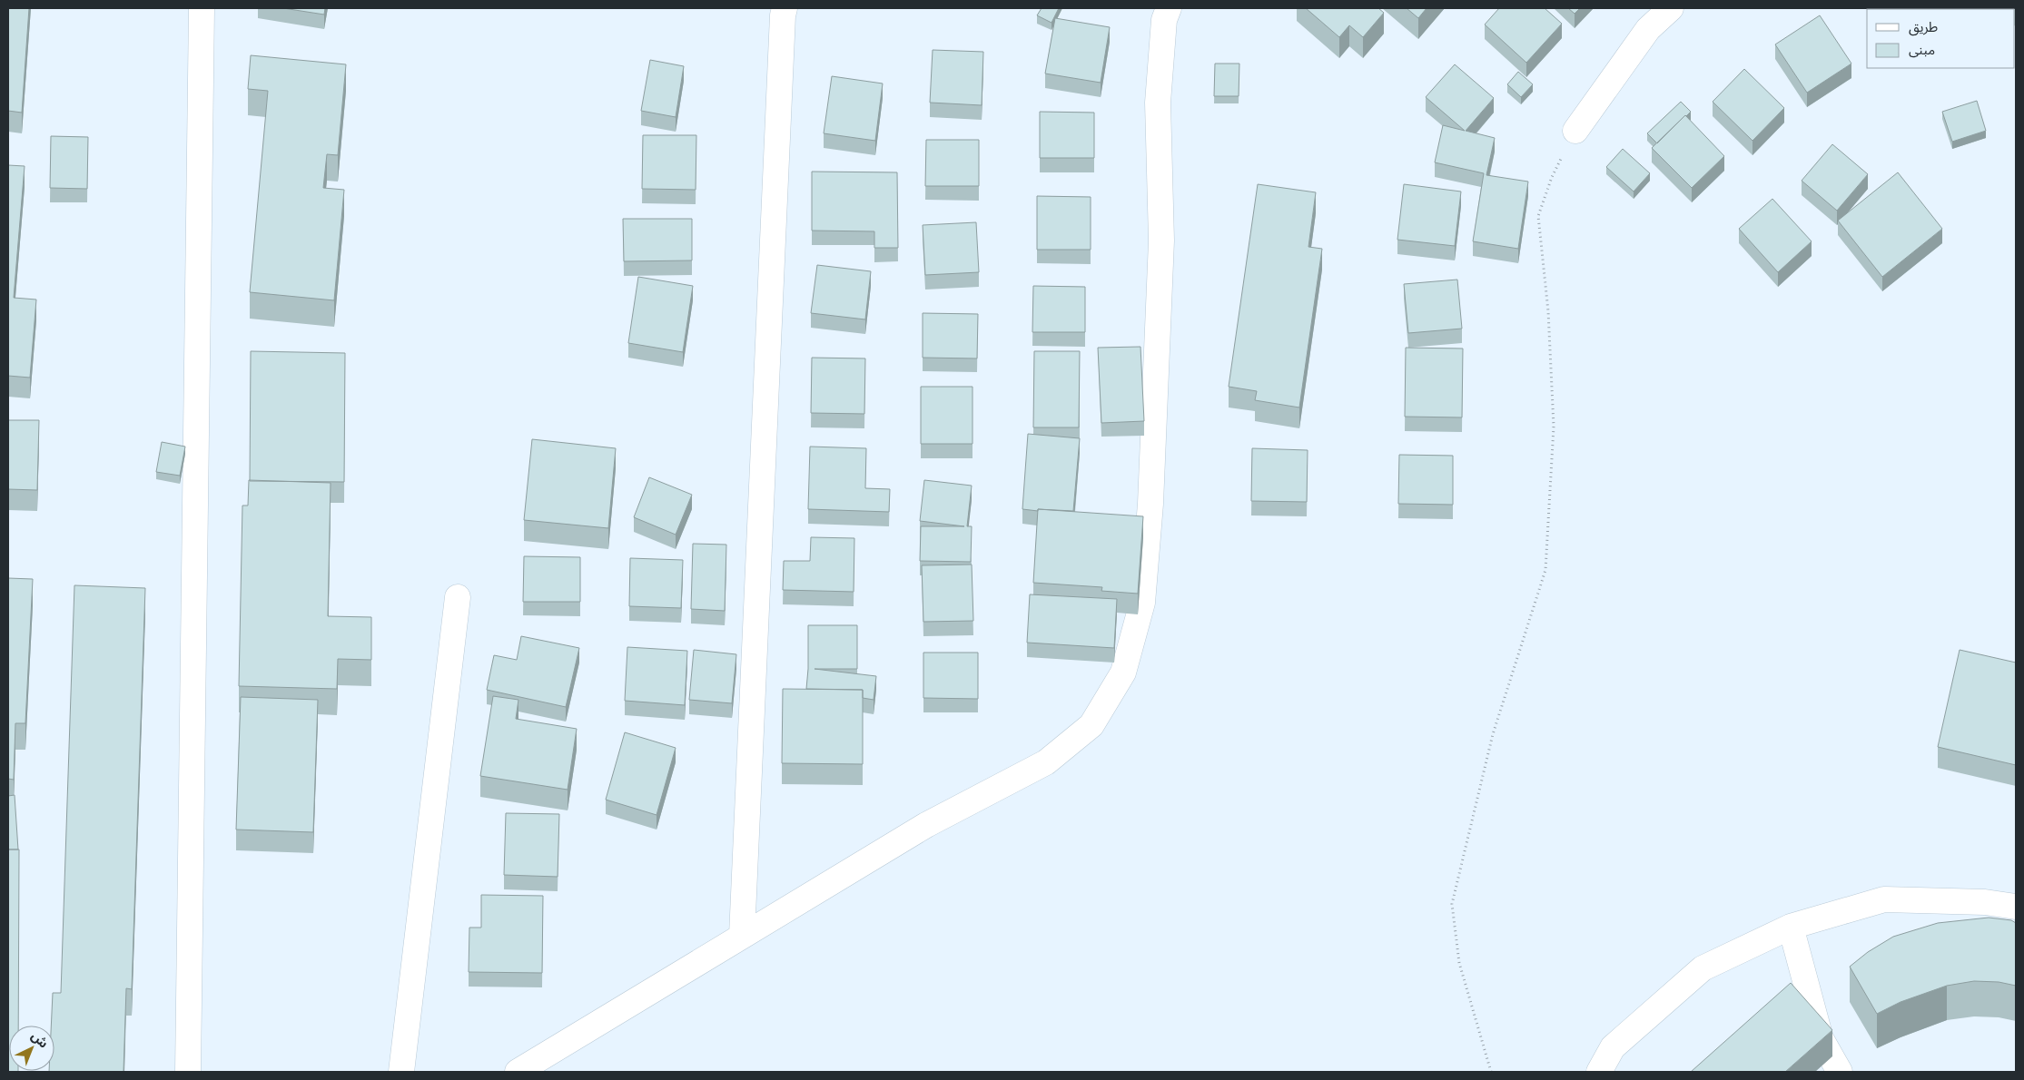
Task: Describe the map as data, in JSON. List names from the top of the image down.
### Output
{
  "legend": ["طريق", "مبنى"],
  "north": "top right"
}
